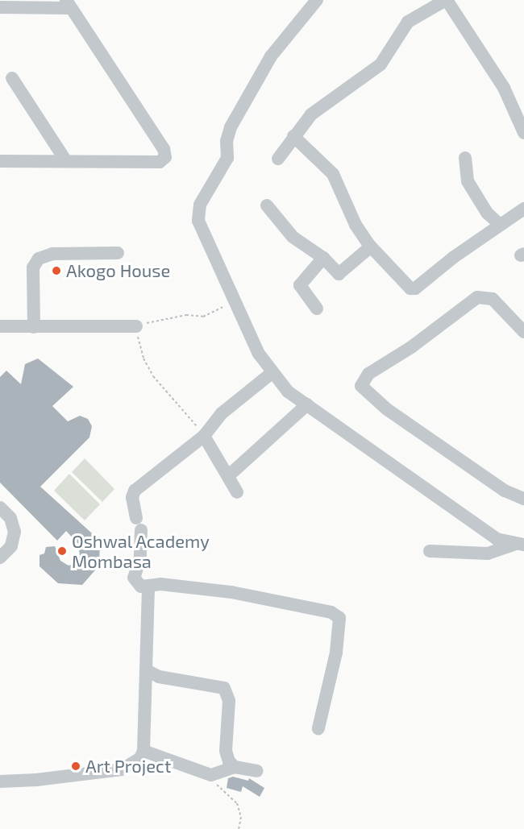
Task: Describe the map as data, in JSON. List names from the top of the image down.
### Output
{
  "places": ["Akogo House", "Oshwal Academy Mombasa", "Art Project"]
}
